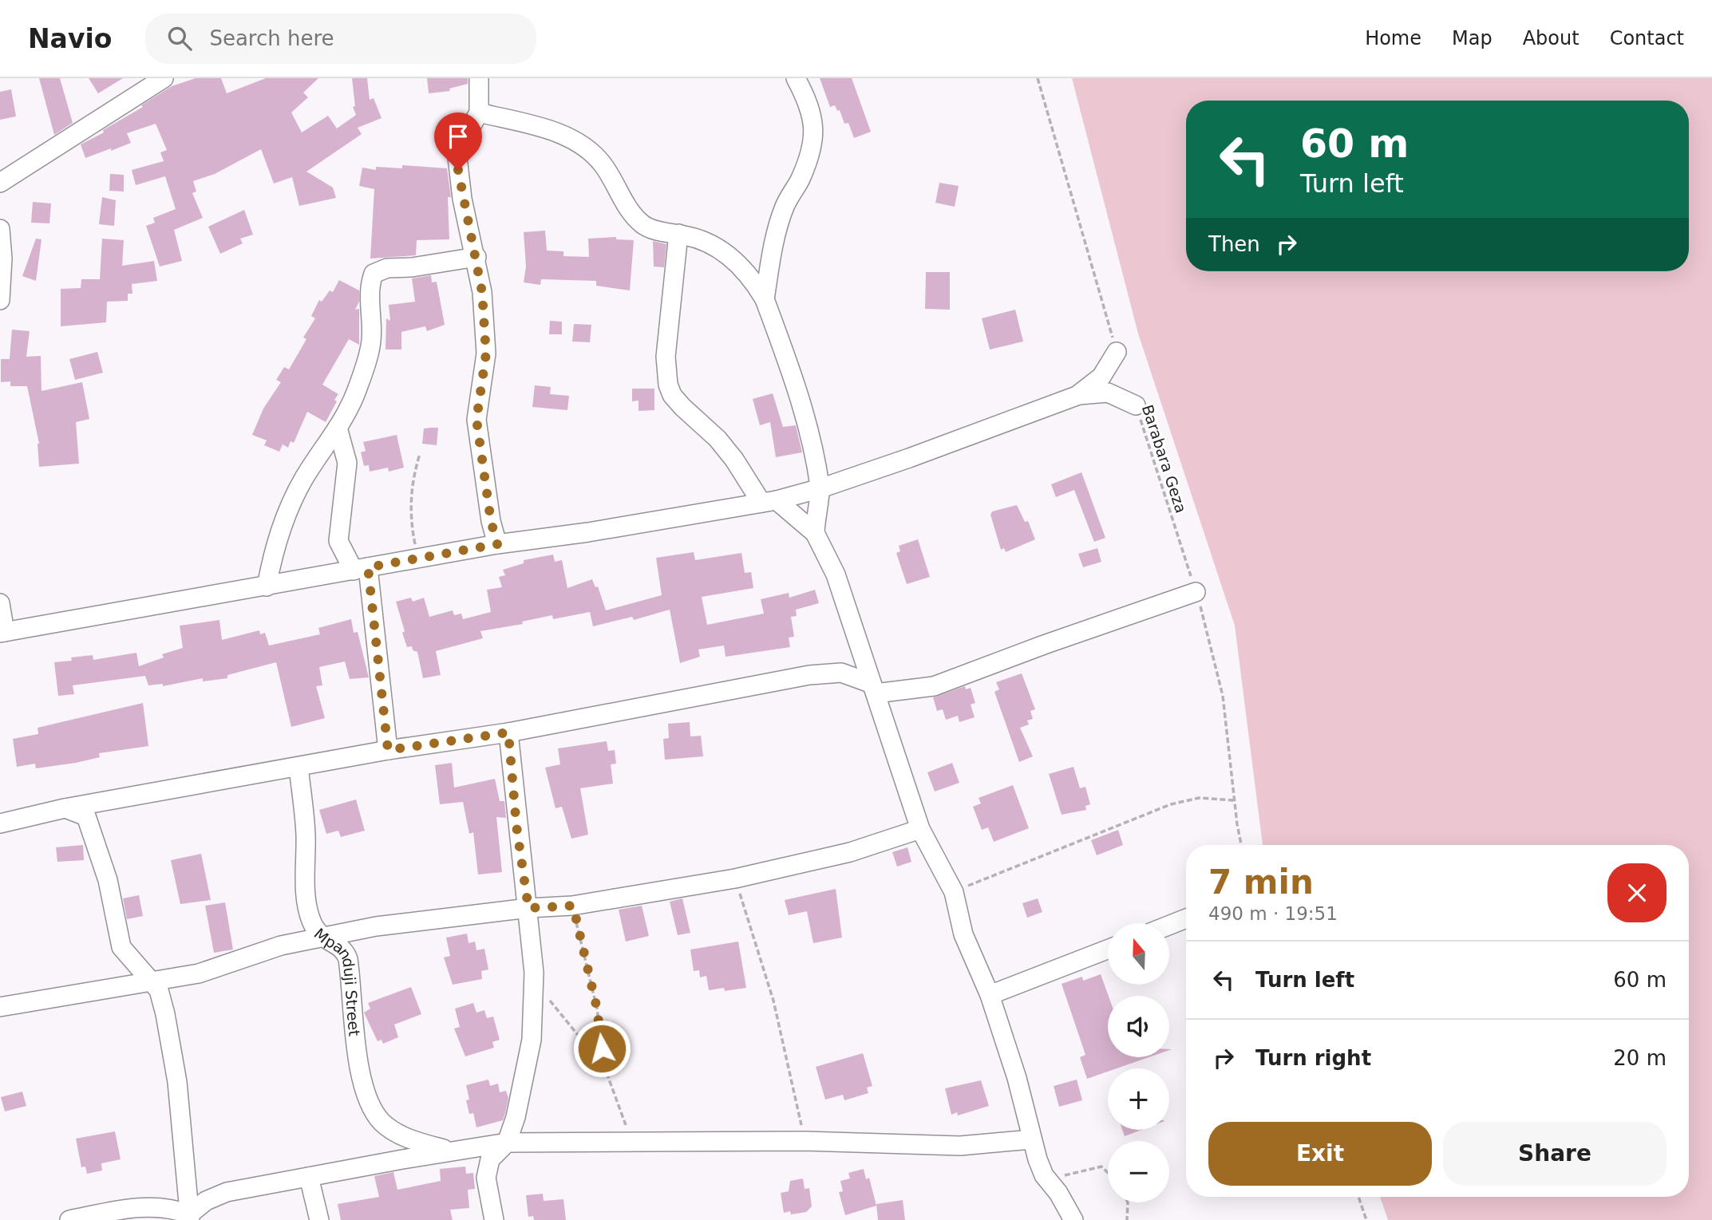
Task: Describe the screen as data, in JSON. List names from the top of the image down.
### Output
{
  "streets": {
    "street": ["Mpanduji Street"],
    "path": ["Barabara Geza"]
  },
  "north": "top",
  "page": {
    "header": "Navio",
    "search": "Search here",
    "nav": [
      "Home",
      "Map",
      "About",
      "Contact"
    ],
    "turn": ["60 m", "Turn left"],
    "then": "Then",
    "heading": ["7 min", "490 m · 19:51"],
    "map_buttons": ["+", "−"],
    "list": [
      {
        "name": "Turn left",
        "value": "60 m"
      },
      {
        "name": "Turn right",
        "value": "20 m"
      }
    ],
    "buttons": ["Exit", "Share"]
  }
}
